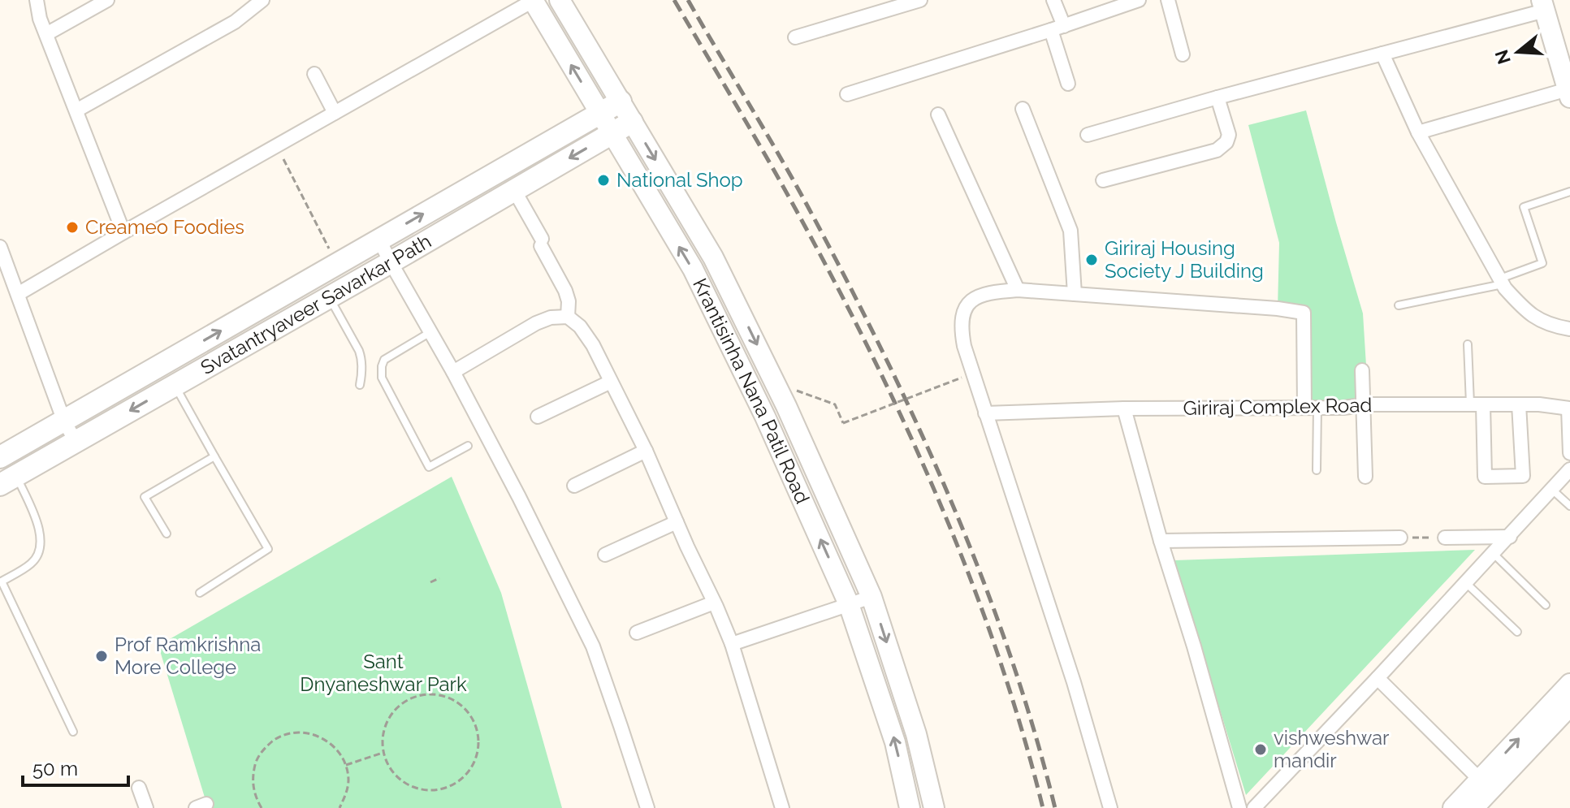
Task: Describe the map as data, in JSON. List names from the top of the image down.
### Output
{
  "streets": {
    "main road": ["Svatantryaveer Savarkar Path", "Krantisinha Nana Patil Road"],
    "street": ["Giriraj Complex Road"]
  },
  "crossings": [
    ["Svatantryaveer Savarkar Path", "Krantisinha Nana Patil Road"]
  ],
  "parks": ["Sant Dnyaneshwar Park"],
  "places": [
    "National Shop",
    "Creameo Foodies",
    "Giriraj Housing Society J Building",
    "Prof Ramkrishna More College",
    "vishweshwar mandir"
  ],
  "scale_bar": "50 m",
  "north": "left"
}
